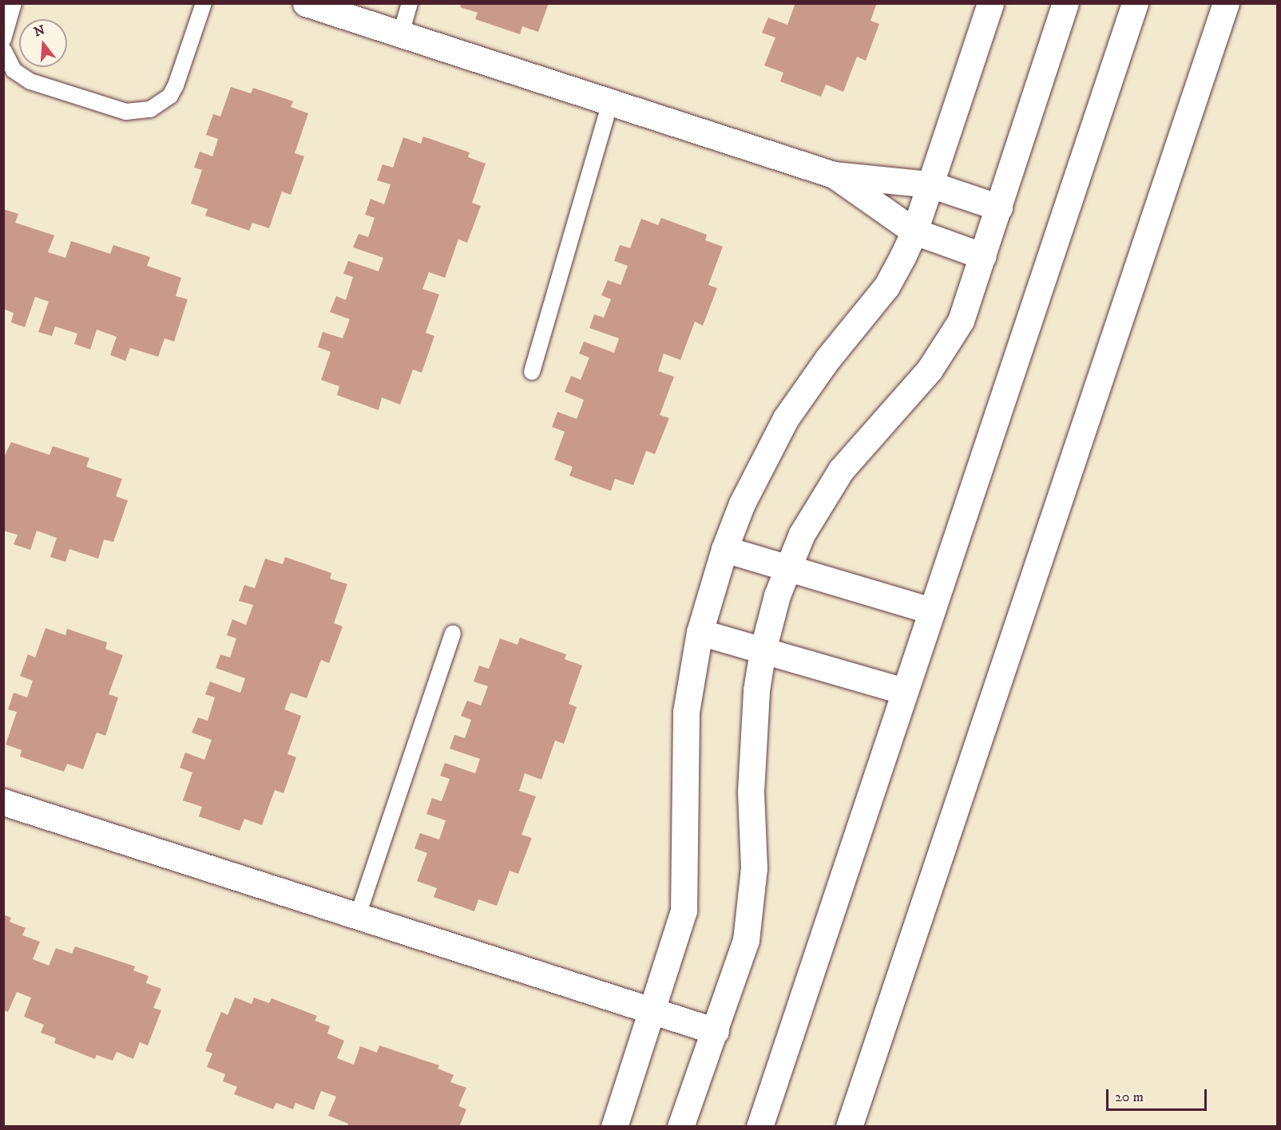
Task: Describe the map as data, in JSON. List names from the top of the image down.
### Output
{
  "scale_bar": "20 m",
  "north": "top"
}
